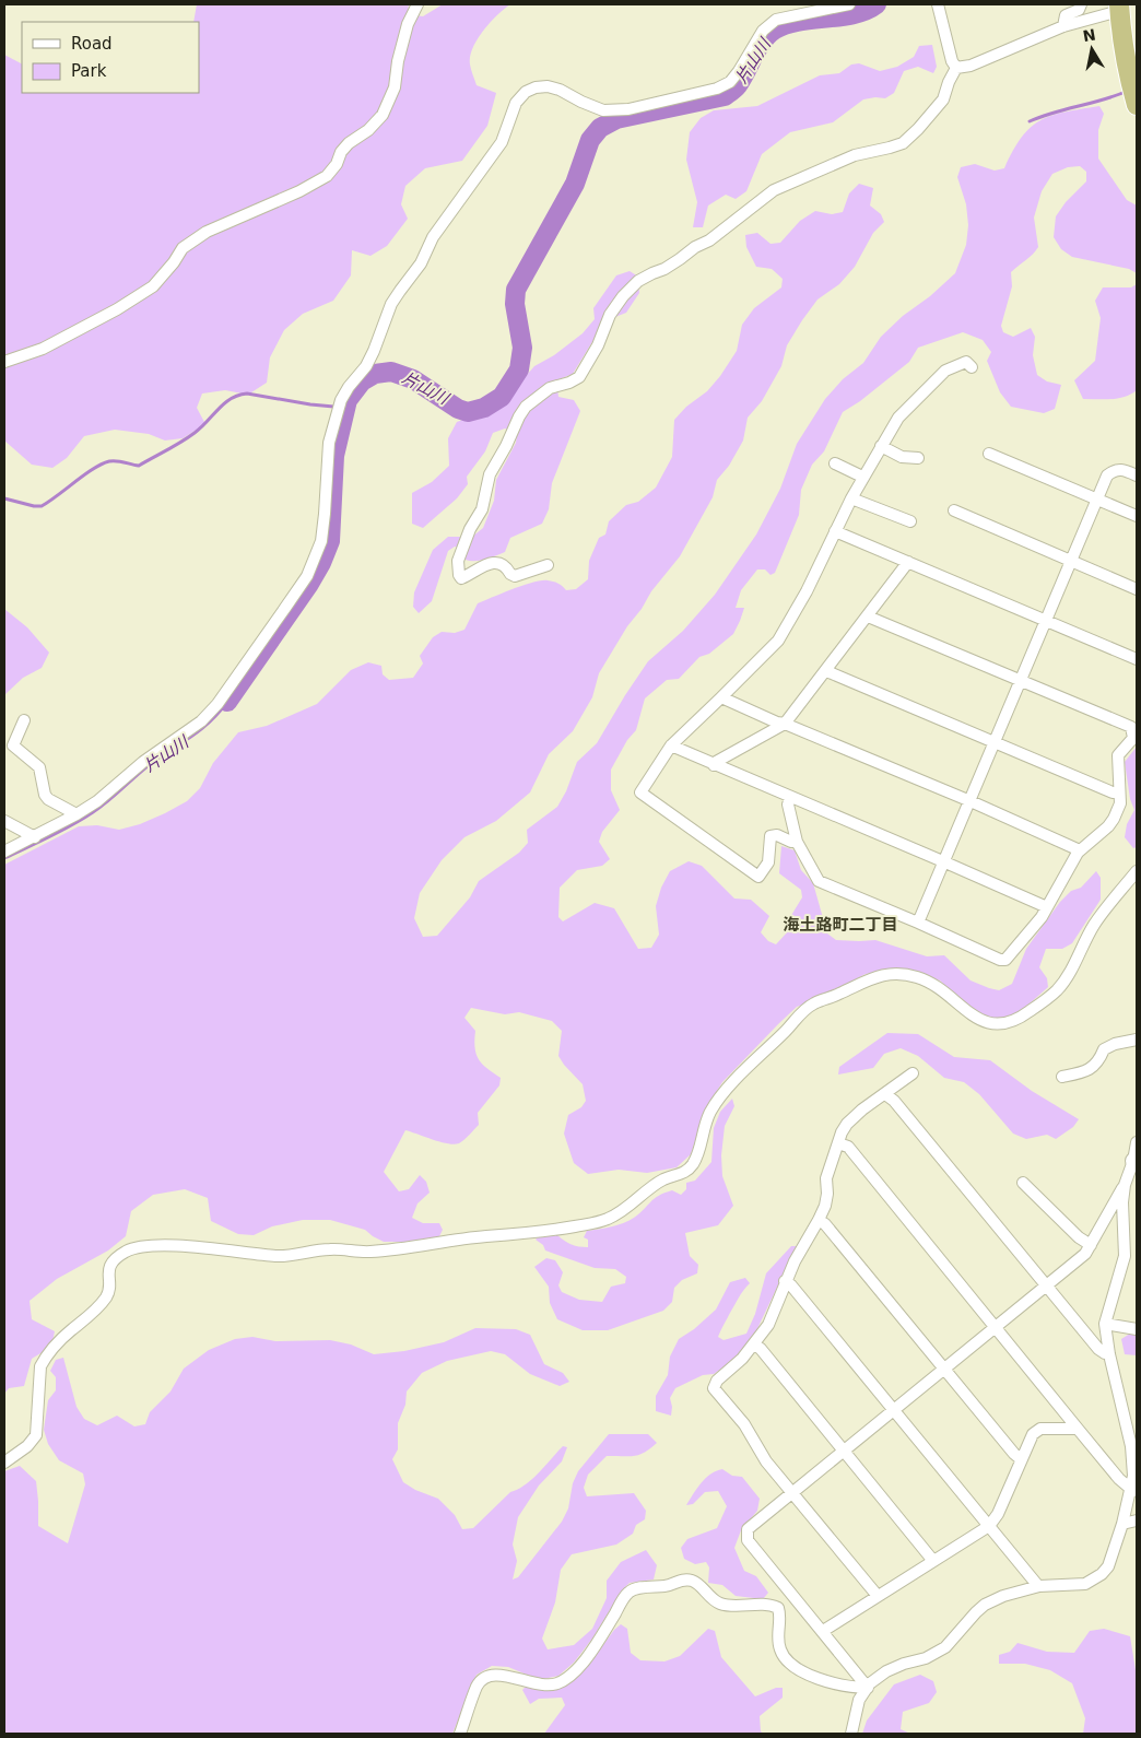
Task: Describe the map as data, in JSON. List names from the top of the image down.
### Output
{
  "districts": ["海土路町二丁目"],
  "water": ["片山川"],
  "legend": ["Road", "Park"],
  "north": "top"
}
